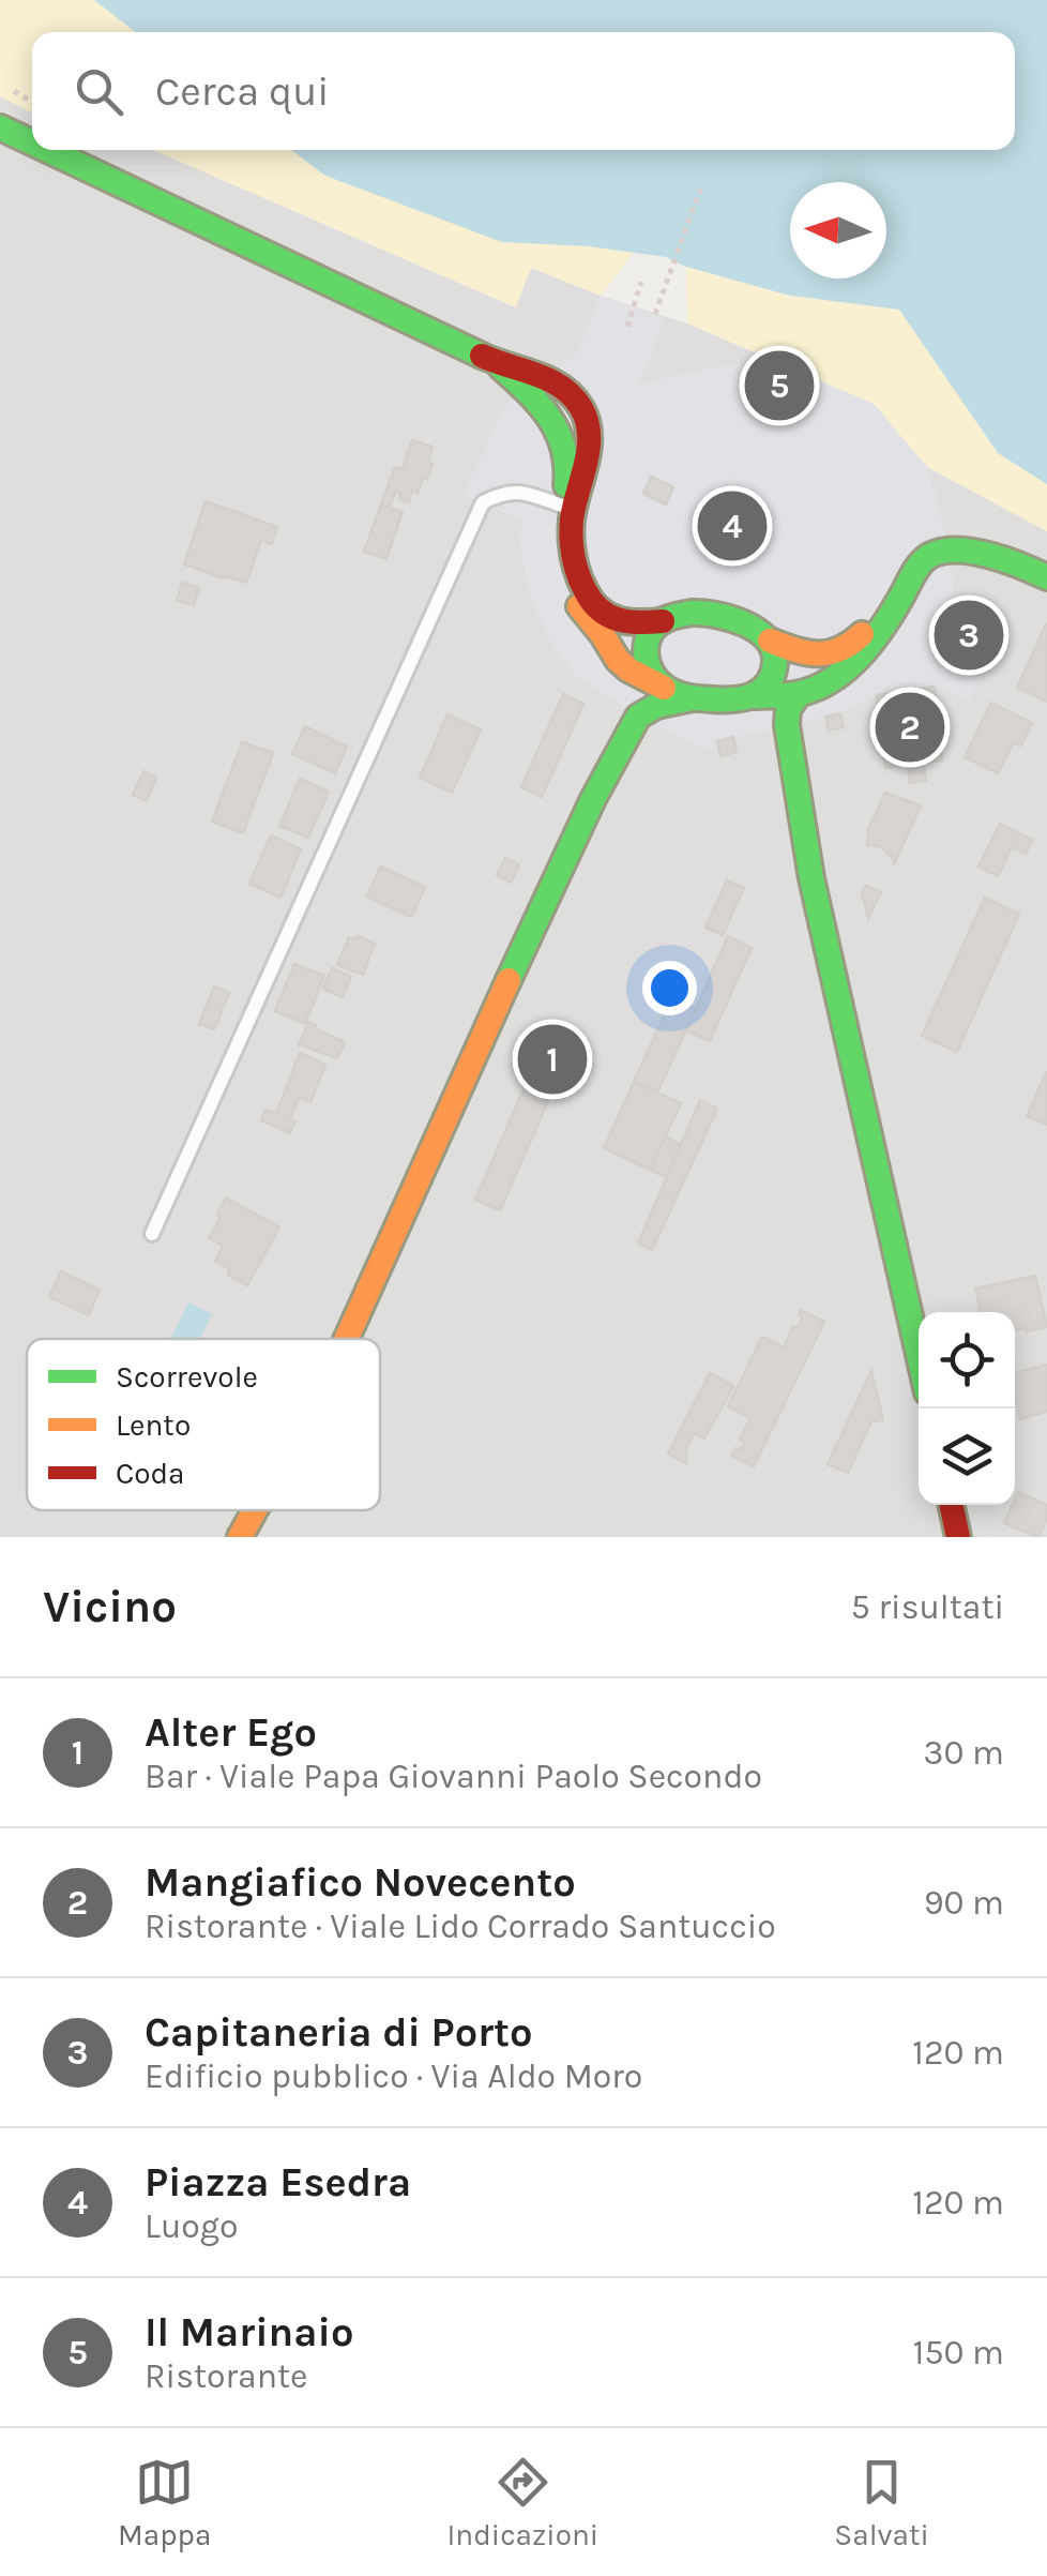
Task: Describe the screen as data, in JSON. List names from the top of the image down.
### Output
{
  "legend": ["Scorrevole", "Lento", "Coda"],
  "north": "left",
  "page": {
    "search": "Cerca qui",
    "pins": [
      "5",
      "4",
      "3",
      "2",
      "1"
    ],
    "heading": ["Vicino", "5 risultati"],
    "list": [
      {
        "mark": "1",
        "name": "Alter Ego",
        "note": "Bar · Viale Papa Giovanni Paolo Secondo",
        "value": "30 m"
      },
      {
        "mark": "2",
        "name": "Mangiafico Novecento",
        "note": "Ristorante · Viale Lido Corrado Santuccio",
        "value": "90 m"
      },
      {
        "mark": "3",
        "name": "Capitaneria di Porto",
        "note": "Edificio pubblico · Via Aldo Moro",
        "value": "120 m"
      },
      {
        "mark": "4",
        "name": "Piazza Esedra",
        "note": "Luogo",
        "value": "120 m"
      },
      {
        "mark": "5",
        "name": "Il Marinaio",
        "note": "Ristorante",
        "value": "150 m"
      }
    ],
    "nav": ["Mappa", "Indicazioni", "Salvati"]
  }
}
